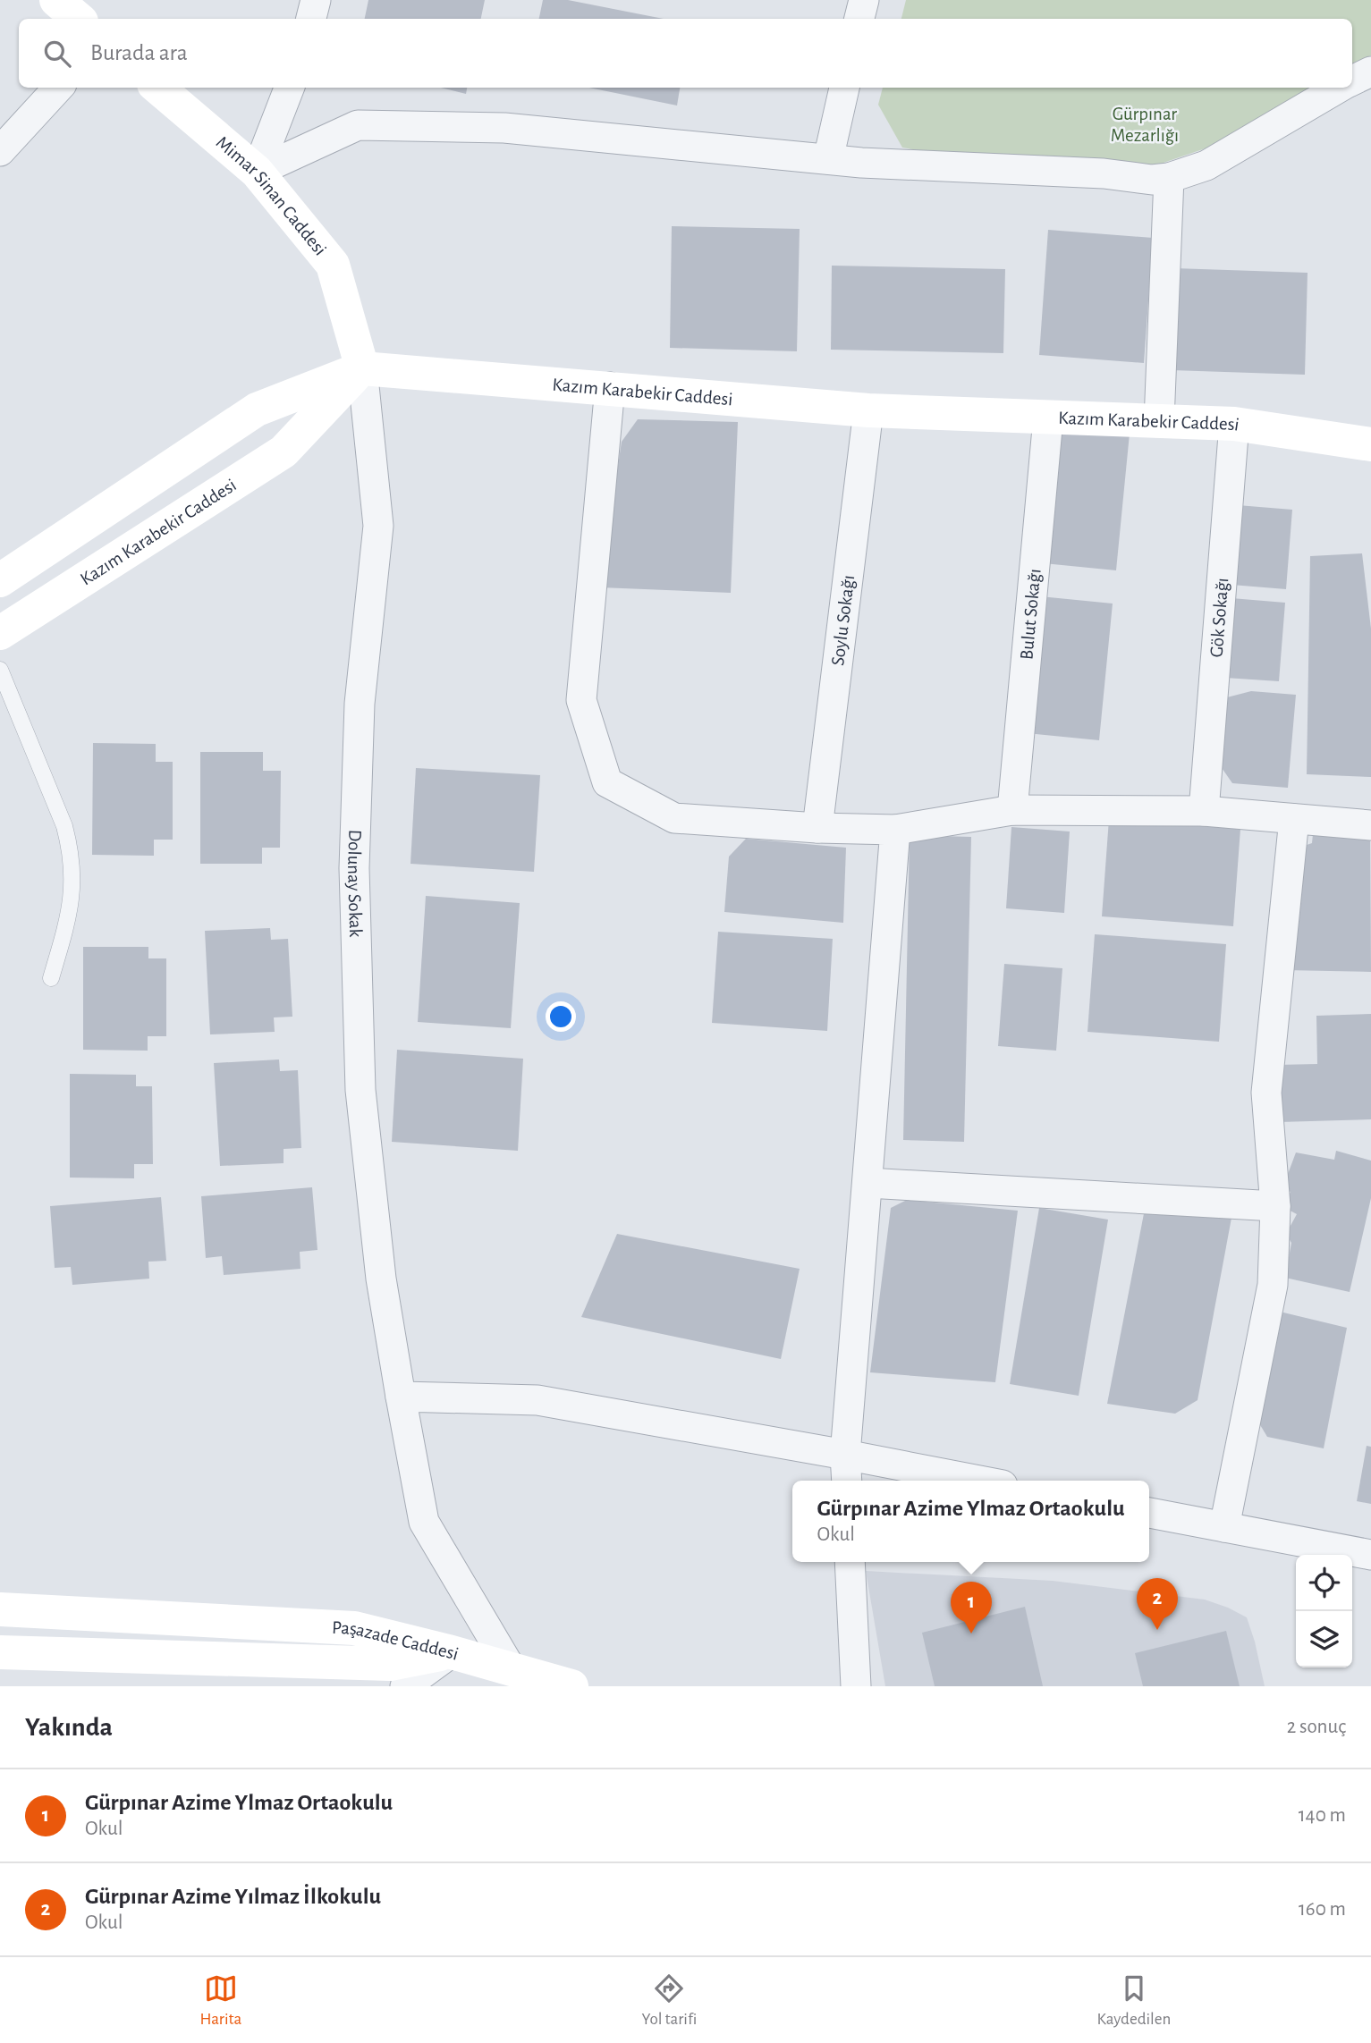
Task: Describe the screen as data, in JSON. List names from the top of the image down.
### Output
{
  "streets": {
    "street": [
      "Mimar Sinan Caddesi",
      "Kazım Karabekir Caddesi",
      "Bulut Sokağı",
      "Gök Sokağı",
      "Soylu Sokağı",
      "Dolunay Sokak",
      "Paşazade Caddesi"
    ]
  },
  "crossings": [
    ["Mimar Sinan Caddesi", "Kazım Karabekir Caddesi"],
    ["Mimar Sinan Caddesi", "Dolunay Sokak"],
    ["Kazım Karabekir Caddesi", "Bulut Sokağı"],
    ["Kazım Karabekir Caddesi", "Gök Sokağı"],
    ["Kazım Karabekir Caddesi", "Soylu Sokağı"],
    ["Kazım Karabekir Caddesi", "Dolunay Sokak"]
  ],
  "parks": ["Gürpınar Mezarlığı"],
  "page": {
    "search": "Burada ara",
    "popup": ["Gürpınar Azime Ylmaz Ortaokulu", "Okul"],
    "pins": ["2", "1"],
    "heading": ["Yakında", "2 sonuç"],
    "list": [
      {
        "mark": "1",
        "name": "Gürpınar Azime Ylmaz Ortaokulu",
        "note": "Okul",
        "value": "140 m"
      },
      {
        "mark": "2",
        "name": "Gürpınar Azime Yılmaz İlkokulu",
        "note": "Okul",
        "value": "160 m"
      }
    ],
    "nav": ["Harita", "Yol tarifi", "Kaydedilen"]
  }
}
